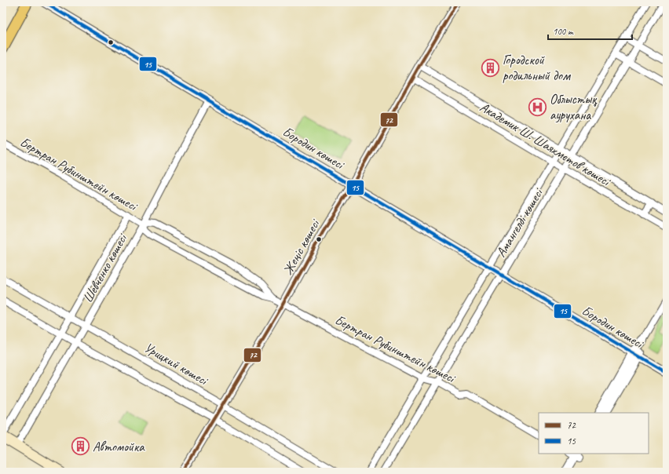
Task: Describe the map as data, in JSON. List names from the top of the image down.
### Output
{
  "streets": {
    "street": [
      "Академик Ш. Шаяхметов көшесі",
      "Бородин көшесі",
      "Бертран Рубинштейн көшесі",
      "Амангелді көшесі",
      "Жеңіс көшесі",
      "Шевченко көшесі",
      "Урицкий көшесі"
    ]
  },
  "crossings": [
    ["Академик Ш. Шаяхметов көшесі", "Амангелді көшесі"],
    ["Академик Ш. Шаяхметов көшесі", "Жеңіс көшесі"],
    ["Бородин көшесі", "Амангелді көшесі"],
    ["Бородин көшесі", "Жеңіс көшесі"],
    ["Бородин көшесі", "Шевченко көшесі"],
    ["Бертран Рубинштейн көшесі", "Амангелді көшесі"],
    ["Бертран Рубинштейн көшесі", "Жеңіс көшесі"],
    ["Бертран Рубинштейн көшесі", "Шевченко көшесі"],
    ["Жеңіс көшесі", "Урицкий көшесі"],
    ["Шевченко көшесі", "Урицкий көшесі"]
  ],
  "places": {
    "building": ["Городской родильный дом", "Автомойка"],
    "hospital": ["Облыстық аурухана"]
  },
  "lines": ["transit line 72", "transit line 15"],
  "legend": ["72", "15"],
  "scale_bar": "100 m"
}
